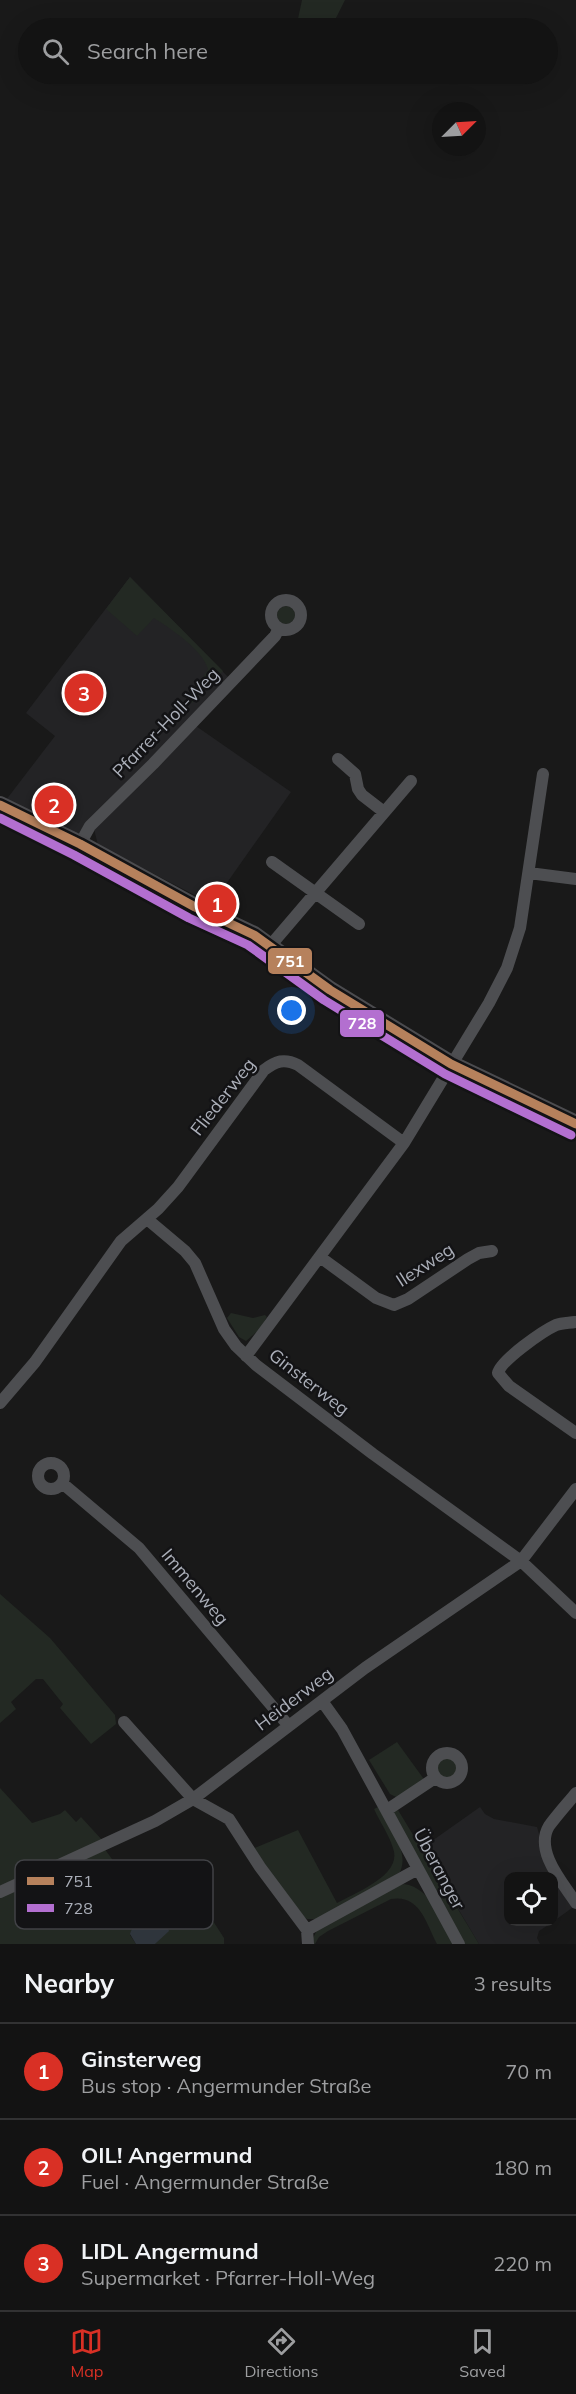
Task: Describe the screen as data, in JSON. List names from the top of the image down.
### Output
{
  "streets": {
    "street": [
      "Pfarrer-Holl-Weg",
      "Fliederweg",
      "Ilexweg",
      "Ginsterweg",
      "Immenweg",
      "Heiderweg",
      "Überanger"
    ]
  },
  "crossings": [
    ["Fliederweg", "Ginsterweg"],
    ["Ilexweg", "Ginsterweg"],
    ["Ginsterweg", "Heiderweg"],
    ["Immenweg", "Heiderweg"],
    ["Heiderweg", "Überanger"]
  ],
  "lines": ["transit line 751", "transit line 728"],
  "legend": ["751", "728"],
  "north": "top right",
  "page": {
    "search": "Search here",
    "pins": ["3", "2", "1"],
    "heading": ["Nearby", "3 results"],
    "list": [
      {
        "mark": "1",
        "name": "Ginsterweg",
        "note": "Bus stop · Angermunder Straße",
        "value": "70 m"
      },
      {
        "mark": "2",
        "name": "OIL! Angermund",
        "note": "Fuel · Angermunder Straße",
        "value": "180 m"
      },
      {
        "mark": "3",
        "name": "LIDL Angermund",
        "note": "Supermarket · Pfarrer-Holl-Weg",
        "value": "220 m"
      }
    ],
    "nav": ["Map", "Directions", "Saved"]
  }
}
